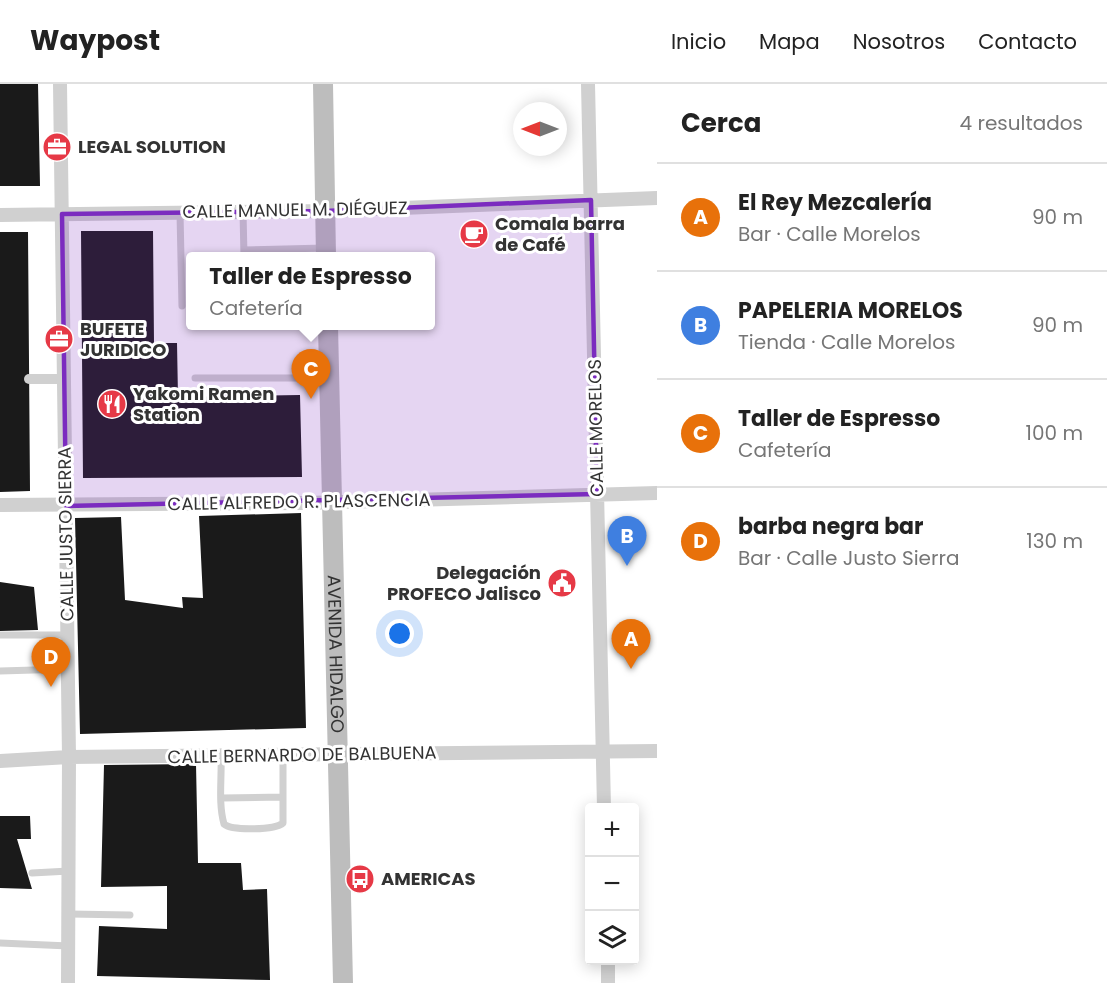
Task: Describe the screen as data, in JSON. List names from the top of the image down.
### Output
{
  "streets": {
    "main road": ["AVENIDA HIDALGO"],
    "street": [
      "CALLE MANUEL M. DIÉGUEZ",
      "CALLE MORELOS",
      "CALLE ALFREDO R. PLASCENCIA",
      "CALLE JUSTO SIERRA",
      "CALLE BERNARDO DE BALBUENA"
    ]
  },
  "crossings": [
    ["CALLE MANUEL M. DIÉGUEZ", "CALLE MORELOS"],
    ["CALLE MANUEL M. DIÉGUEZ", "CALLE JUSTO SIERRA"],
    ["CALLE MORELOS", "CALLE ALFREDO R. PLASCENCIA"],
    ["CALLE MORELOS", "CALLE BERNARDO DE BALBUENA"],
    ["CALLE ALFREDO R. PLASCENCIA", "CALLE JUSTO SIERRA"],
    ["CALLE ALFREDO R. PLASCENCIA", "AVENIDA HIDALGO"],
    ["CALLE JUSTO SIERRA", "CALLE BERNARDO DE BALBUENA"],
    ["AVENIDA HIDALGO", "CALLE BERNARDO DE BALBUENA"]
  ],
  "places": {
    "office": ["LEGAL SOLUTION", "BUFETE JURIDICO"],
    "cafe": ["Comala barra de Café"],
    "restaurant": ["Yakomi Ramen Station"],
    "public building": ["Delegación PROFECO Jalisco"],
    "bus stop": ["AMERICAS"]
  },
  "north": "left",
  "page": {
    "header": "Waypost",
    "nav": [
      "Inicio",
      "Mapa",
      "Nosotros",
      "Contacto"
    ],
    "heading": ["Cerca", "4 resultados"],
    "list": [
      {
        "mark": "A",
        "name": "El Rey Mezcalería",
        "note": "Bar · Calle Morelos",
        "value": "90 m"
      },
      {
        "mark": "B",
        "name": "PAPELERIA MORELOS",
        "note": "Tienda · Calle Morelos",
        "value": "90 m"
      },
      {
        "mark": "C",
        "name": "Taller de Espresso",
        "note": "Cafetería",
        "value": "100 m"
      },
      {
        "mark": "D",
        "name": "barba negra bar",
        "note": "Bar · Calle Justo Sierra",
        "value": "130 m"
      }
    ],
    "popup": ["Taller de Espresso", "Cafetería"],
    "pins": [
      "C",
      "B",
      "A",
      "D"
    ],
    "map_buttons": ["+", "−"]
  }
}
